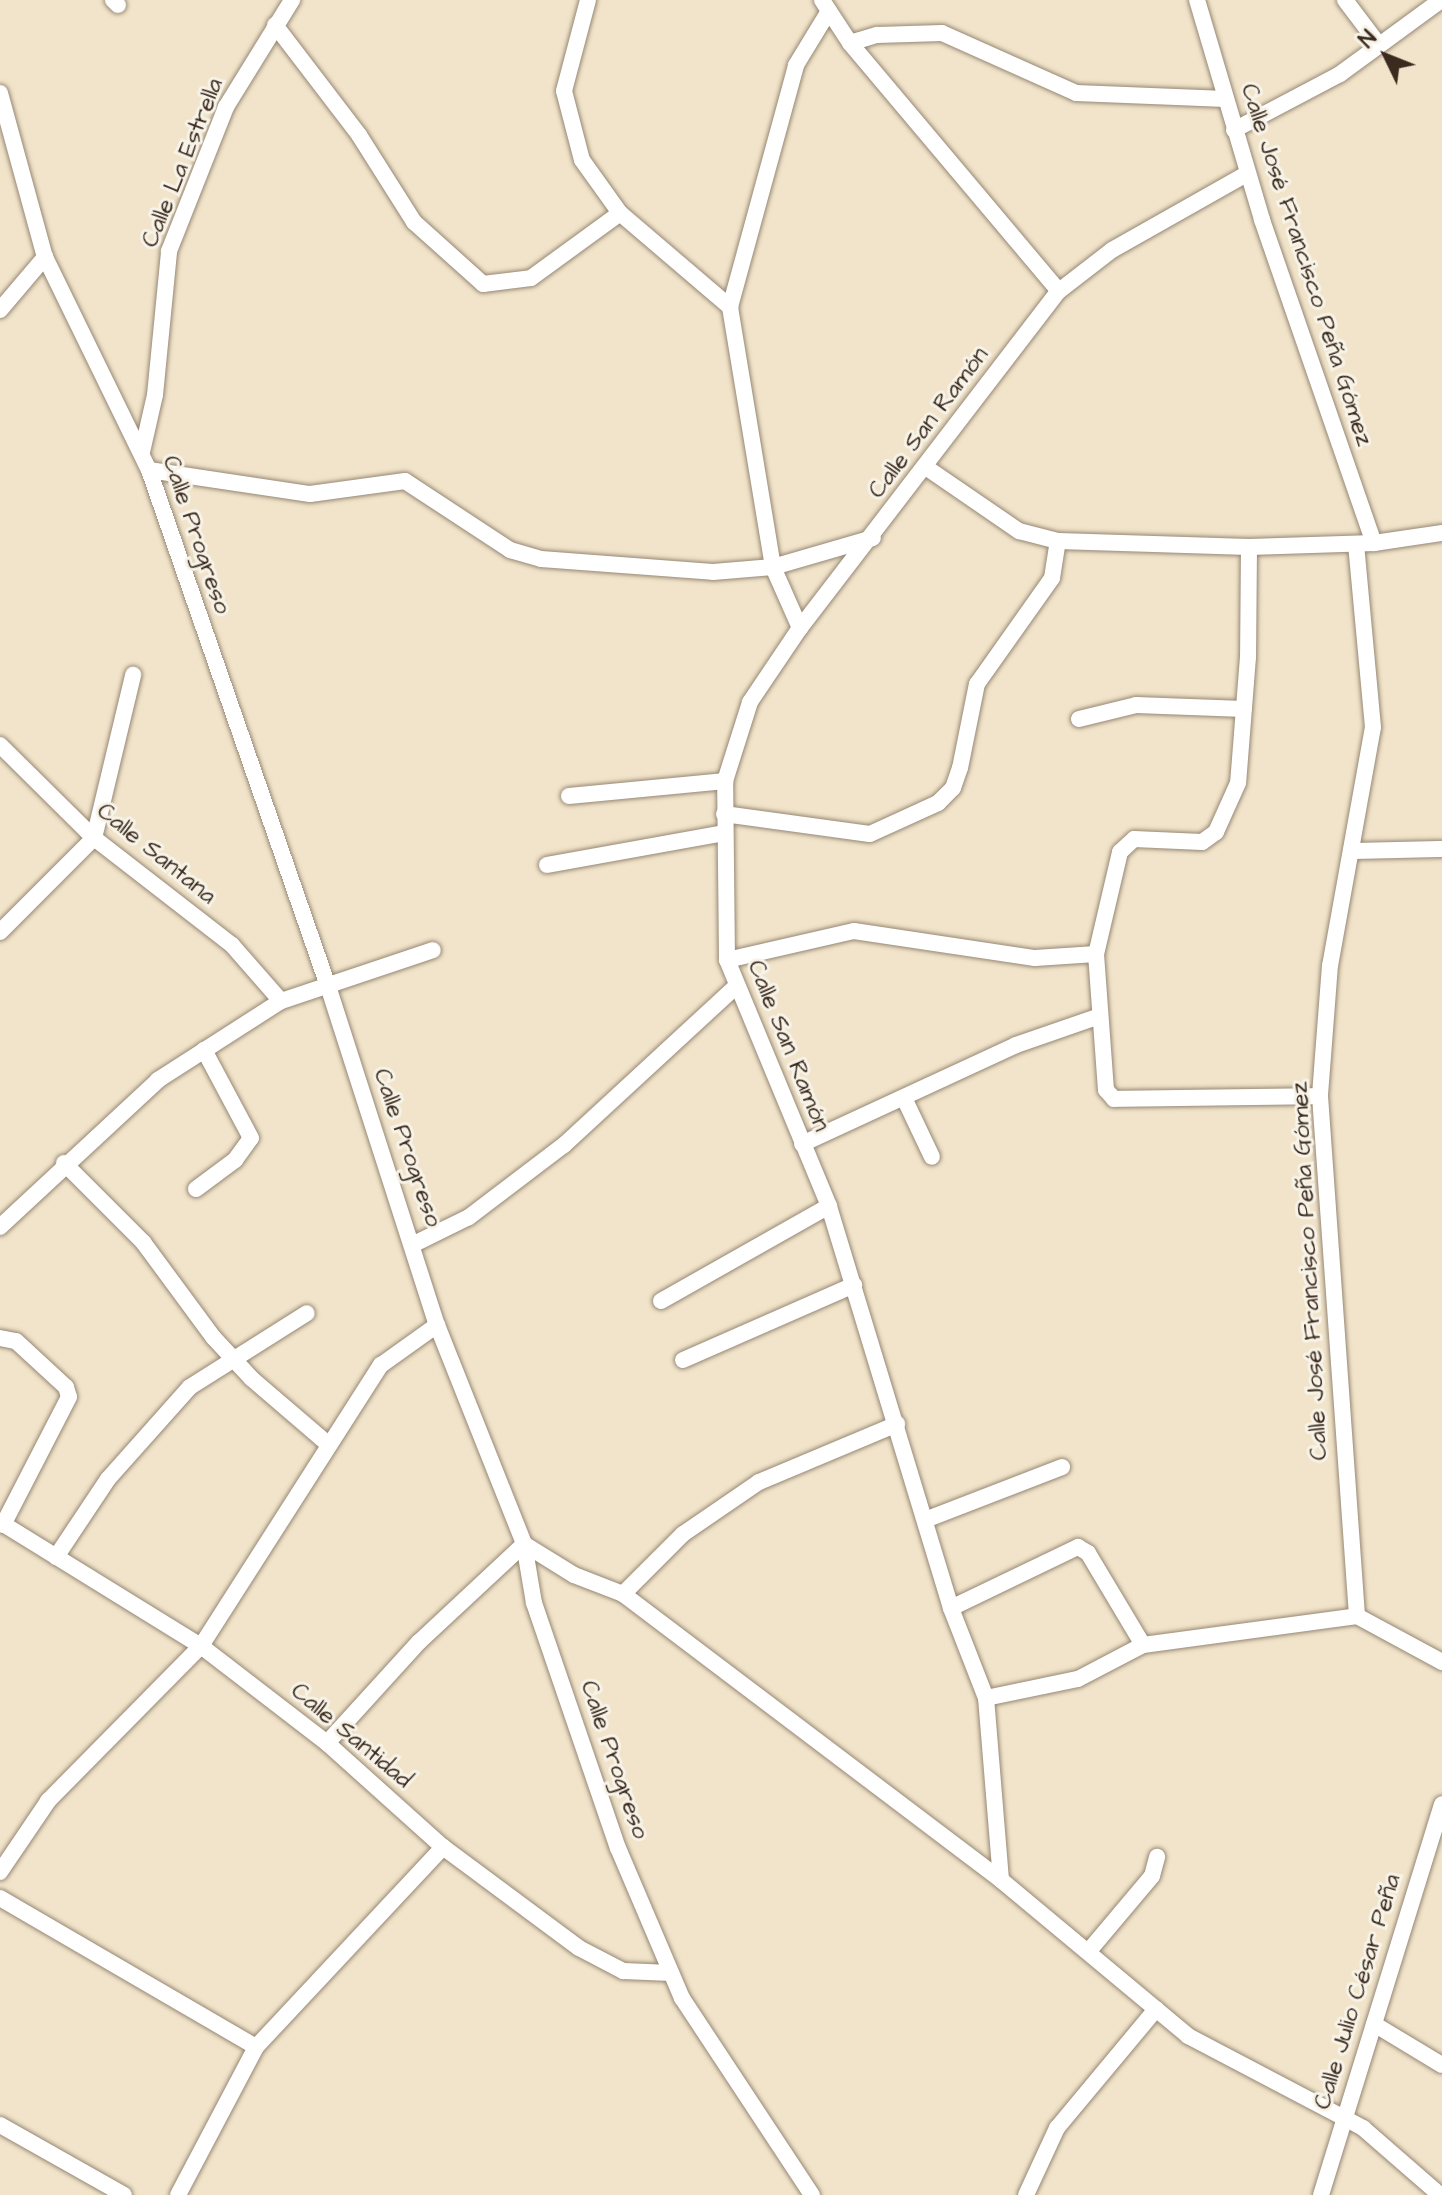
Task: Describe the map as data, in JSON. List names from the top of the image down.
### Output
{
  "streets": {
    "street": [
      "Calle La Estrella",
      "Calle José Francisco Peña Gómez",
      "Calle San Ramón",
      "Calle Progreso",
      "Calle Santana",
      "Calle Santidad",
      "Calle Julio César Peña"
    ]
  },
  "crossings": [
    ["Calle La Estrella", "Calle Progreso"],
    ["Calle José Francisco Peña Gómez", "Calle San Ramón"],
    ["Calle Progreso", "Calle Santidad"]
  ],
  "north": "top left"
}
